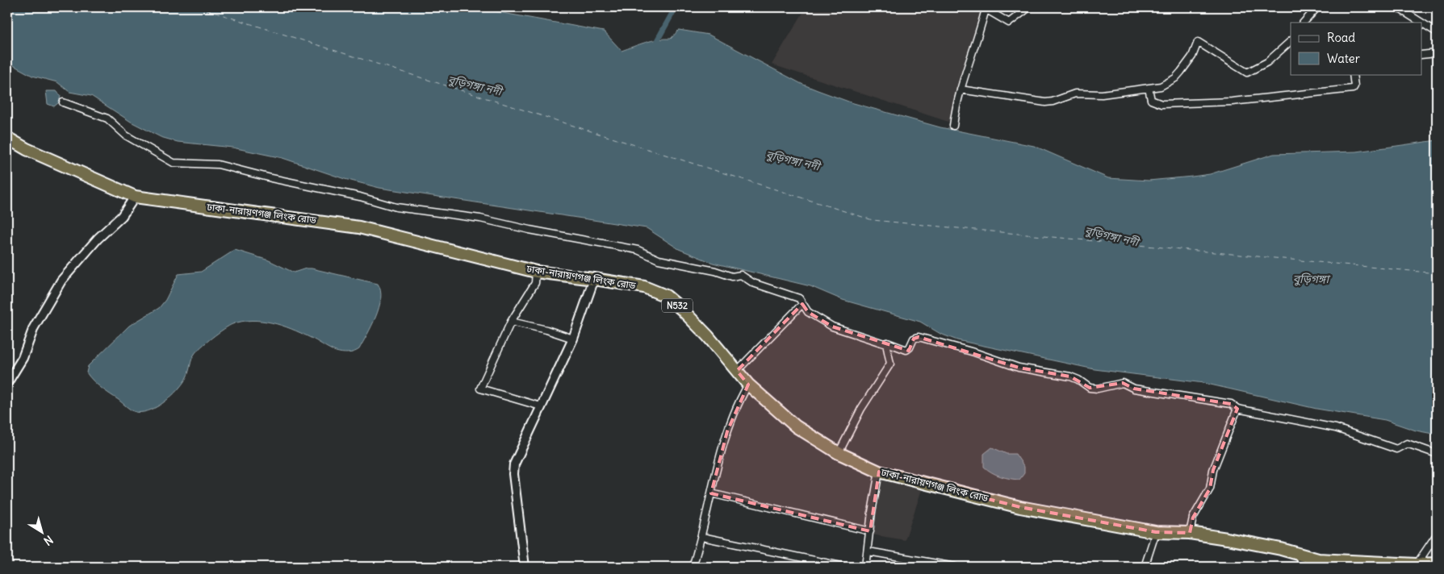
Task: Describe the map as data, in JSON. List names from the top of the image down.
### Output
{
  "streets": {
    "highway": ["ঢাকা-নারায়ণগঞ্জ লিংক রোড", "N532"]
  },
  "water": ["বুড়িগঙ্গা নদী", "বুড়িগঙ্গা"],
  "legend": ["Road", "Water"],
  "north": "bottom right"
}
